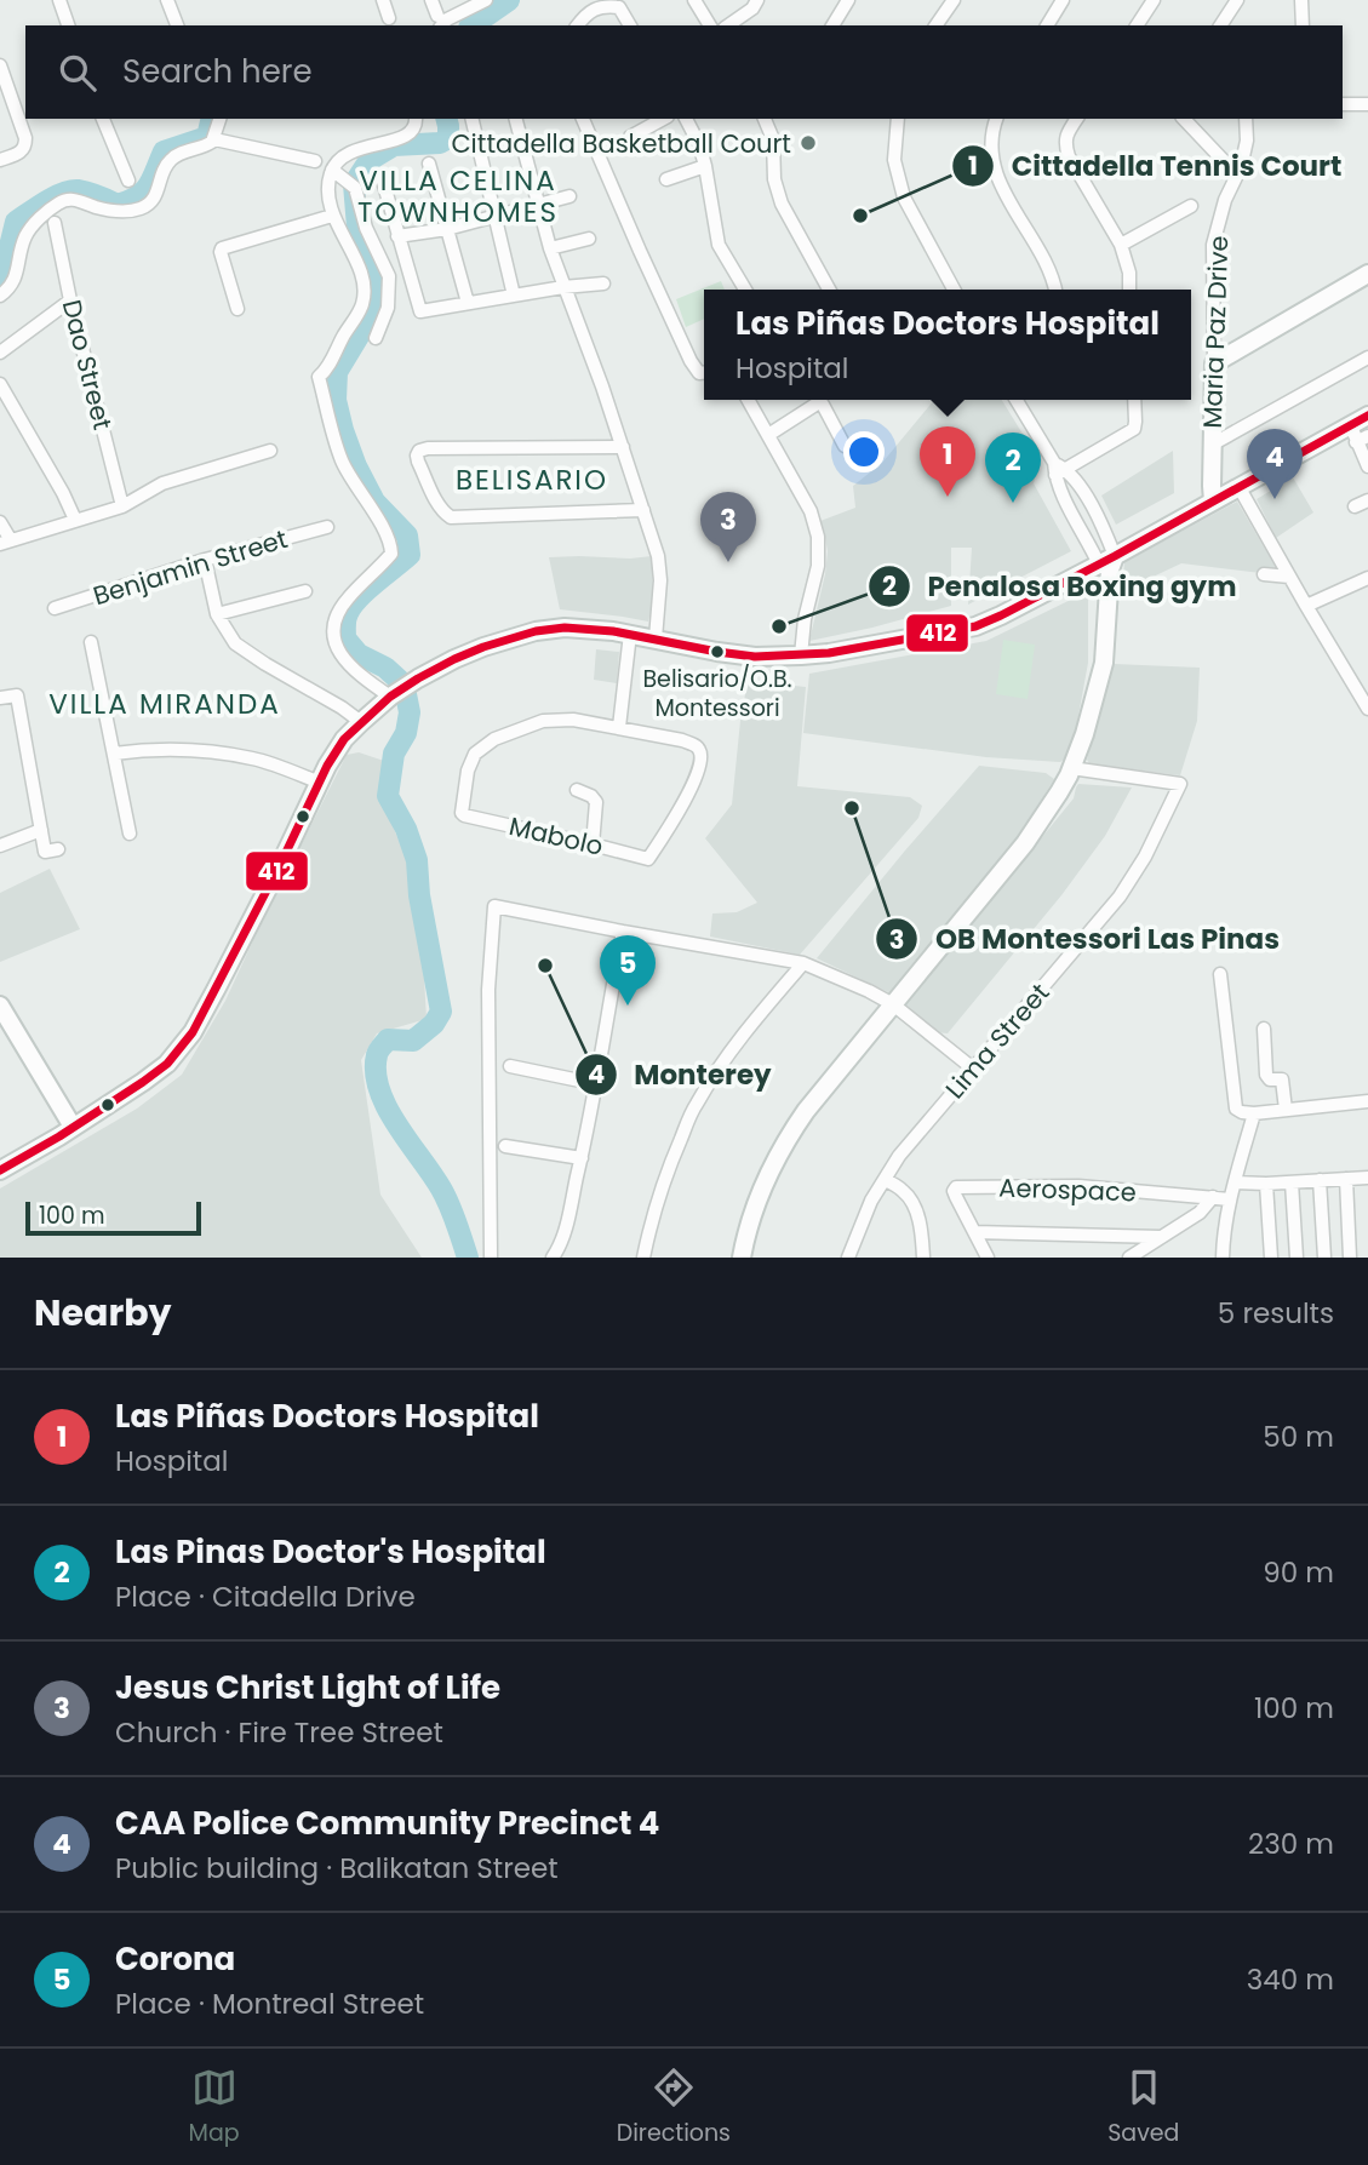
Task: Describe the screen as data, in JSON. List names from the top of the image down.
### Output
{
  "streets": {
    "main road": ["Maria Paz Drive"],
    "street": [
      "Dao Street",
      "Benjamin Street",
      "Mabolo",
      "Lima Street",
      "Aerospace"
    ]
  },
  "districts": ["VILLA CELINA TOWNHOMES", "BELISARIO", "VILLA MIRANDA"],
  "places": [
    "Cittadella Basketball Court",
    "Cittadella Tennis Court",
    "Penalosa Boxing gym",
    "Belisario/O.B. Montessori",
    "OB Montessori Las Pinas",
    "Monterey"
  ],
  "lines": ["transit line 412"],
  "scale_bar": "100 m",
  "page": {
    "search": "Search here",
    "popup": ["Las Piñas Doctors Hospital", "Hospital"],
    "pins": [
      "1",
      "4",
      "2",
      "3",
      "5"
    ],
    "scale": "100 m",
    "heading": ["Nearby", "5 results"],
    "list": [
      {
        "mark": "1",
        "name": "Las Piñas Doctors Hospital",
        "note": "Hospital",
        "value": "50 m"
      },
      {
        "mark": "2",
        "name": "Las Pinas Doctor's Hospital",
        "note": "Place · Citadella Drive",
        "value": "90 m"
      },
      {
        "mark": "3",
        "name": "Jesus Christ Light of Life",
        "note": "Church · Fire Tree Street",
        "value": "100 m"
      },
      {
        "mark": "4",
        "name": "CAA Police Community Precinct 4",
        "note": "Public building · Balikatan Street",
        "value": "230 m"
      },
      {
        "mark": "5",
        "name": "Corona",
        "note": "Place · Montreal Street",
        "value": "340 m"
      }
    ],
    "nav": ["Map", "Directions", "Saved"]
  }
}
